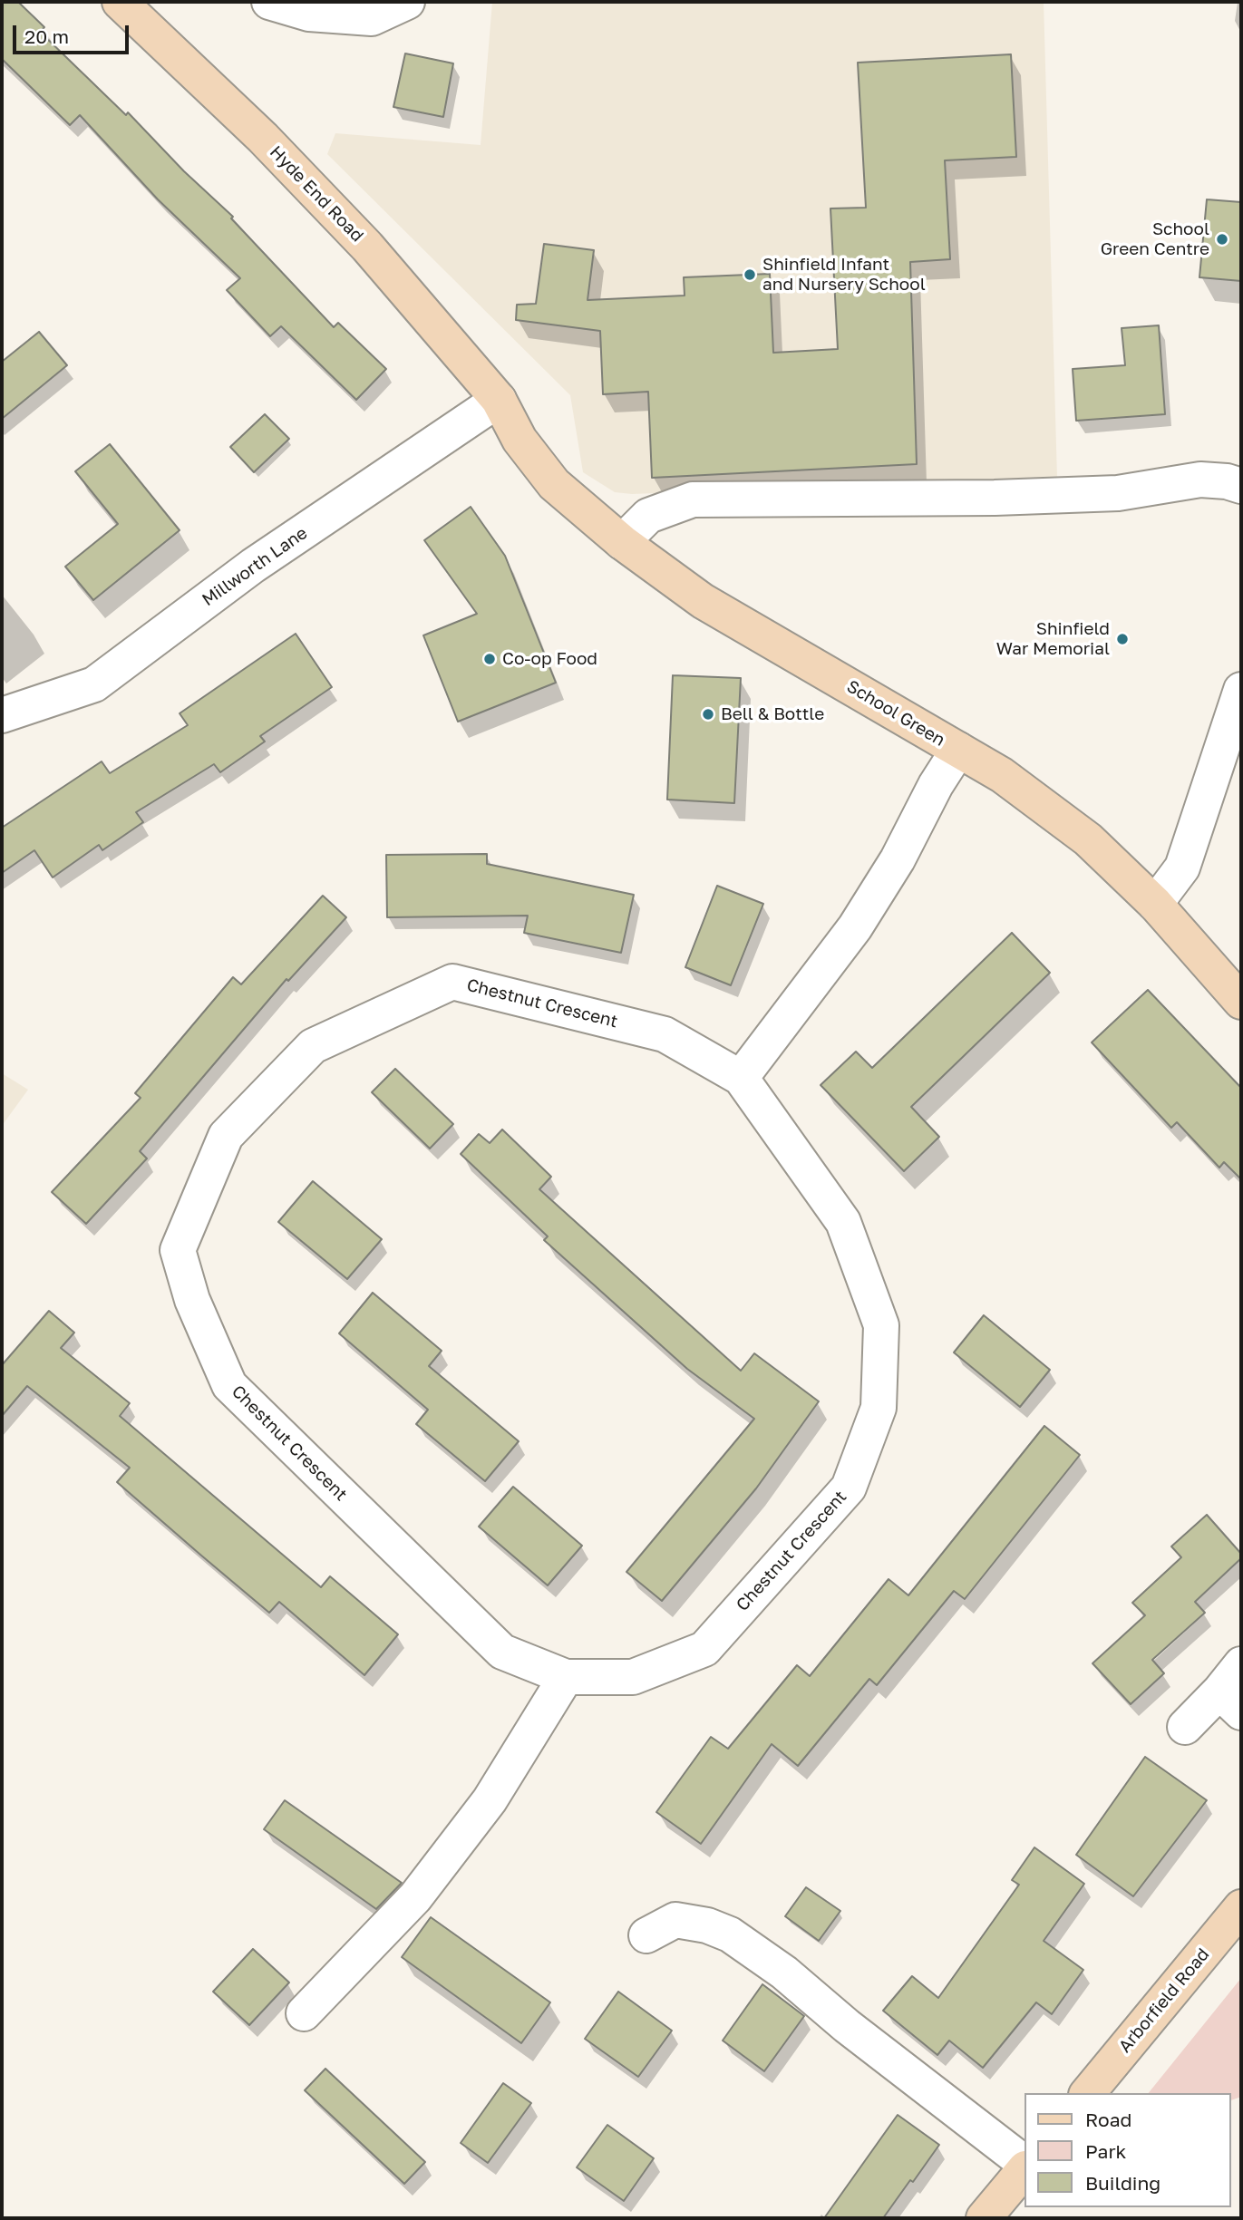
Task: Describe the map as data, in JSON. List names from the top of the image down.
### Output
{
  "streets": {
    "main road": ["Hyde End Road", "School Green", "Arborfield Road"],
    "street": ["Millworth Lane", "Chestnut Crescent"]
  },
  "crossings": [
    ["Hyde End Road", "Millworth Lane"],
    ["Hyde End Road", "School Green"],
    ["Millworth Lane", "School Green"]
  ],
  "places": [
    "School Green Centre",
    "Shinfield Infant and Nursery School",
    "Shinfield War Memorial",
    "Co-op Food",
    "Bell & Bottle"
  ],
  "legend": ["Road", "Park", "Building"],
  "scale_bar": "20 m"
}
